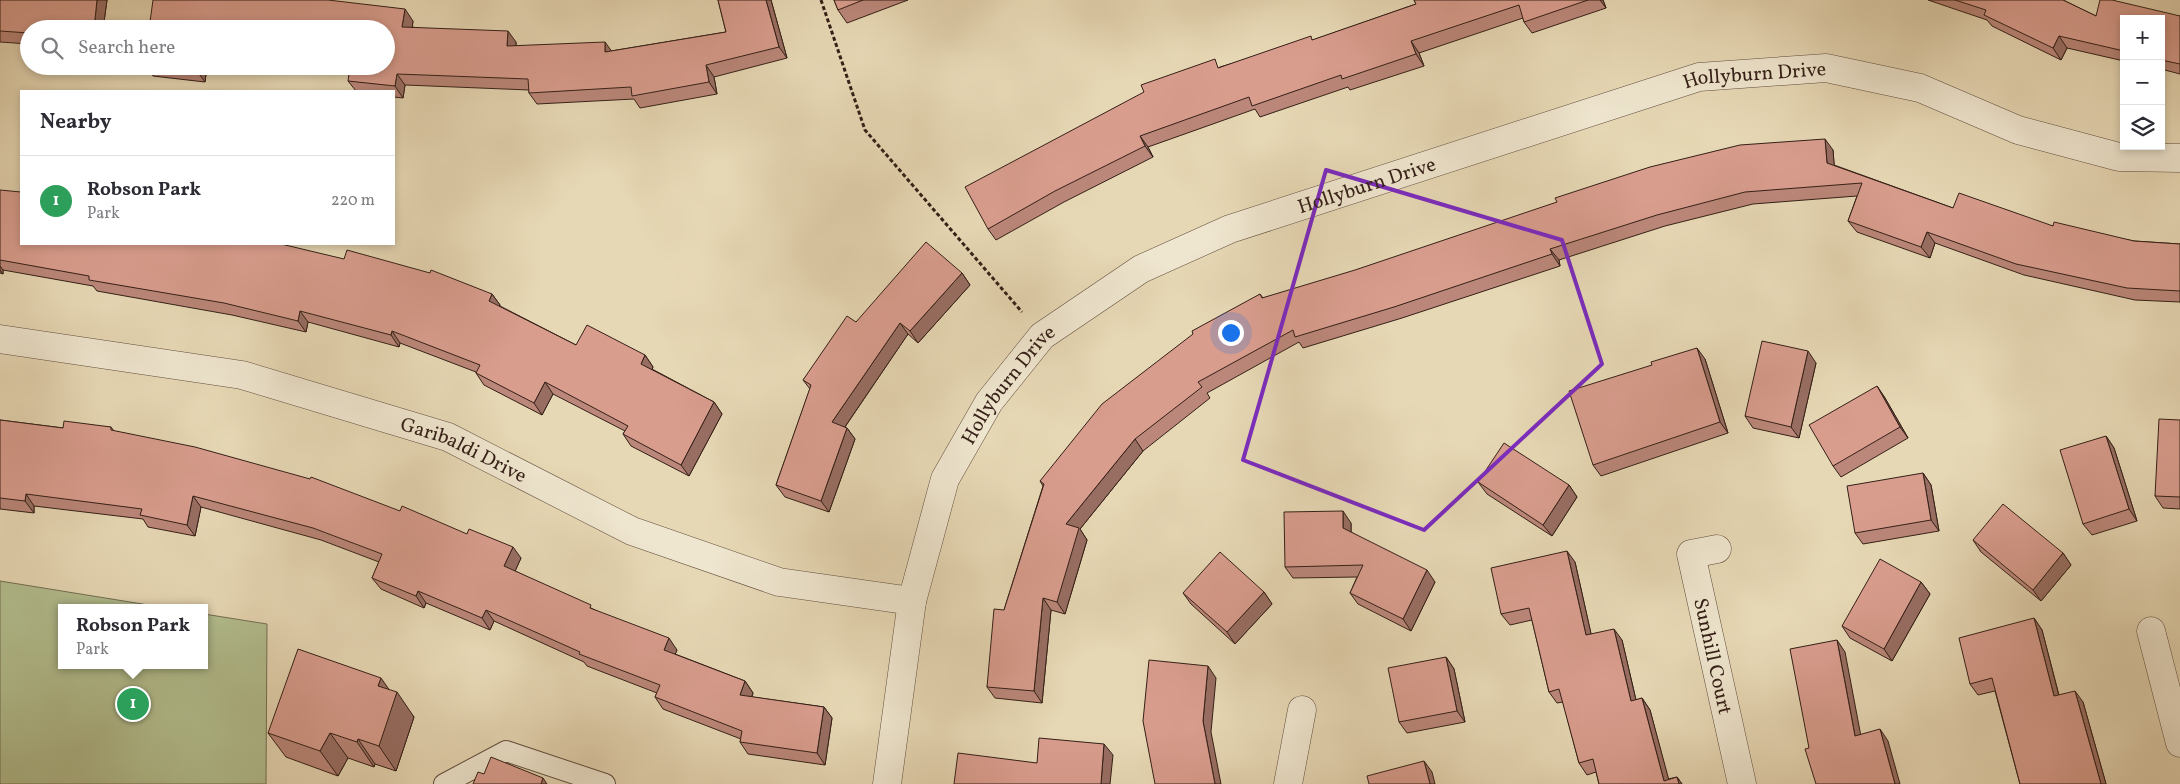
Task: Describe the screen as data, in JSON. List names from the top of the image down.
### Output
{
  "streets": {
    "street": ["Hollyburn Drive", "Garibaldi Drive", "Sunhill Court"]
  },
  "crossings": [
    ["Hollyburn Drive", "Garibaldi Drive"]
  ],
  "page": {
    "map_buttons": ["+", "−"],
    "search": "Search here",
    "heading": "Nearby",
    "list": [
      {
        "mark": "1",
        "name": "Robson Park",
        "note": "Park",
        "value": "220 m"
      }
    ],
    "popup": ["Robson Park", "Park"],
    "pins": "1"
  }
}
